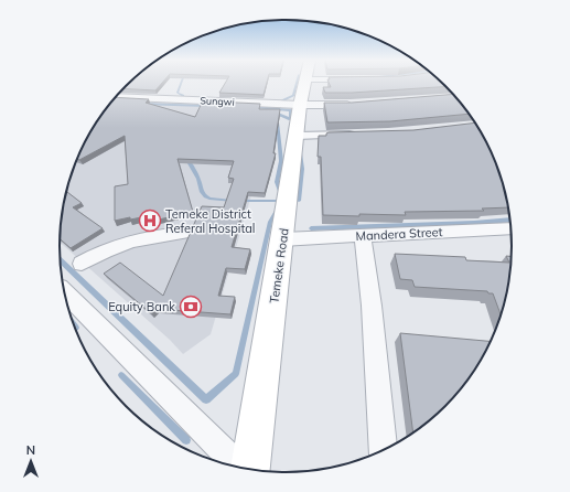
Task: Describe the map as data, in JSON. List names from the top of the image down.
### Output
{
  "streets": {
    "street": ["Sungwi", "Mandera Street", "Temeke Road"]
  },
  "crossings": [
    ["Sungwi", "Temeke Road"],
    ["Mandera Street", "Temeke Road"]
  ],
  "places": {
    "hospital": ["Temeke District Referal Hospital"],
    "bank": ["Equity Bank"]
  },
  "north": "top"
}
